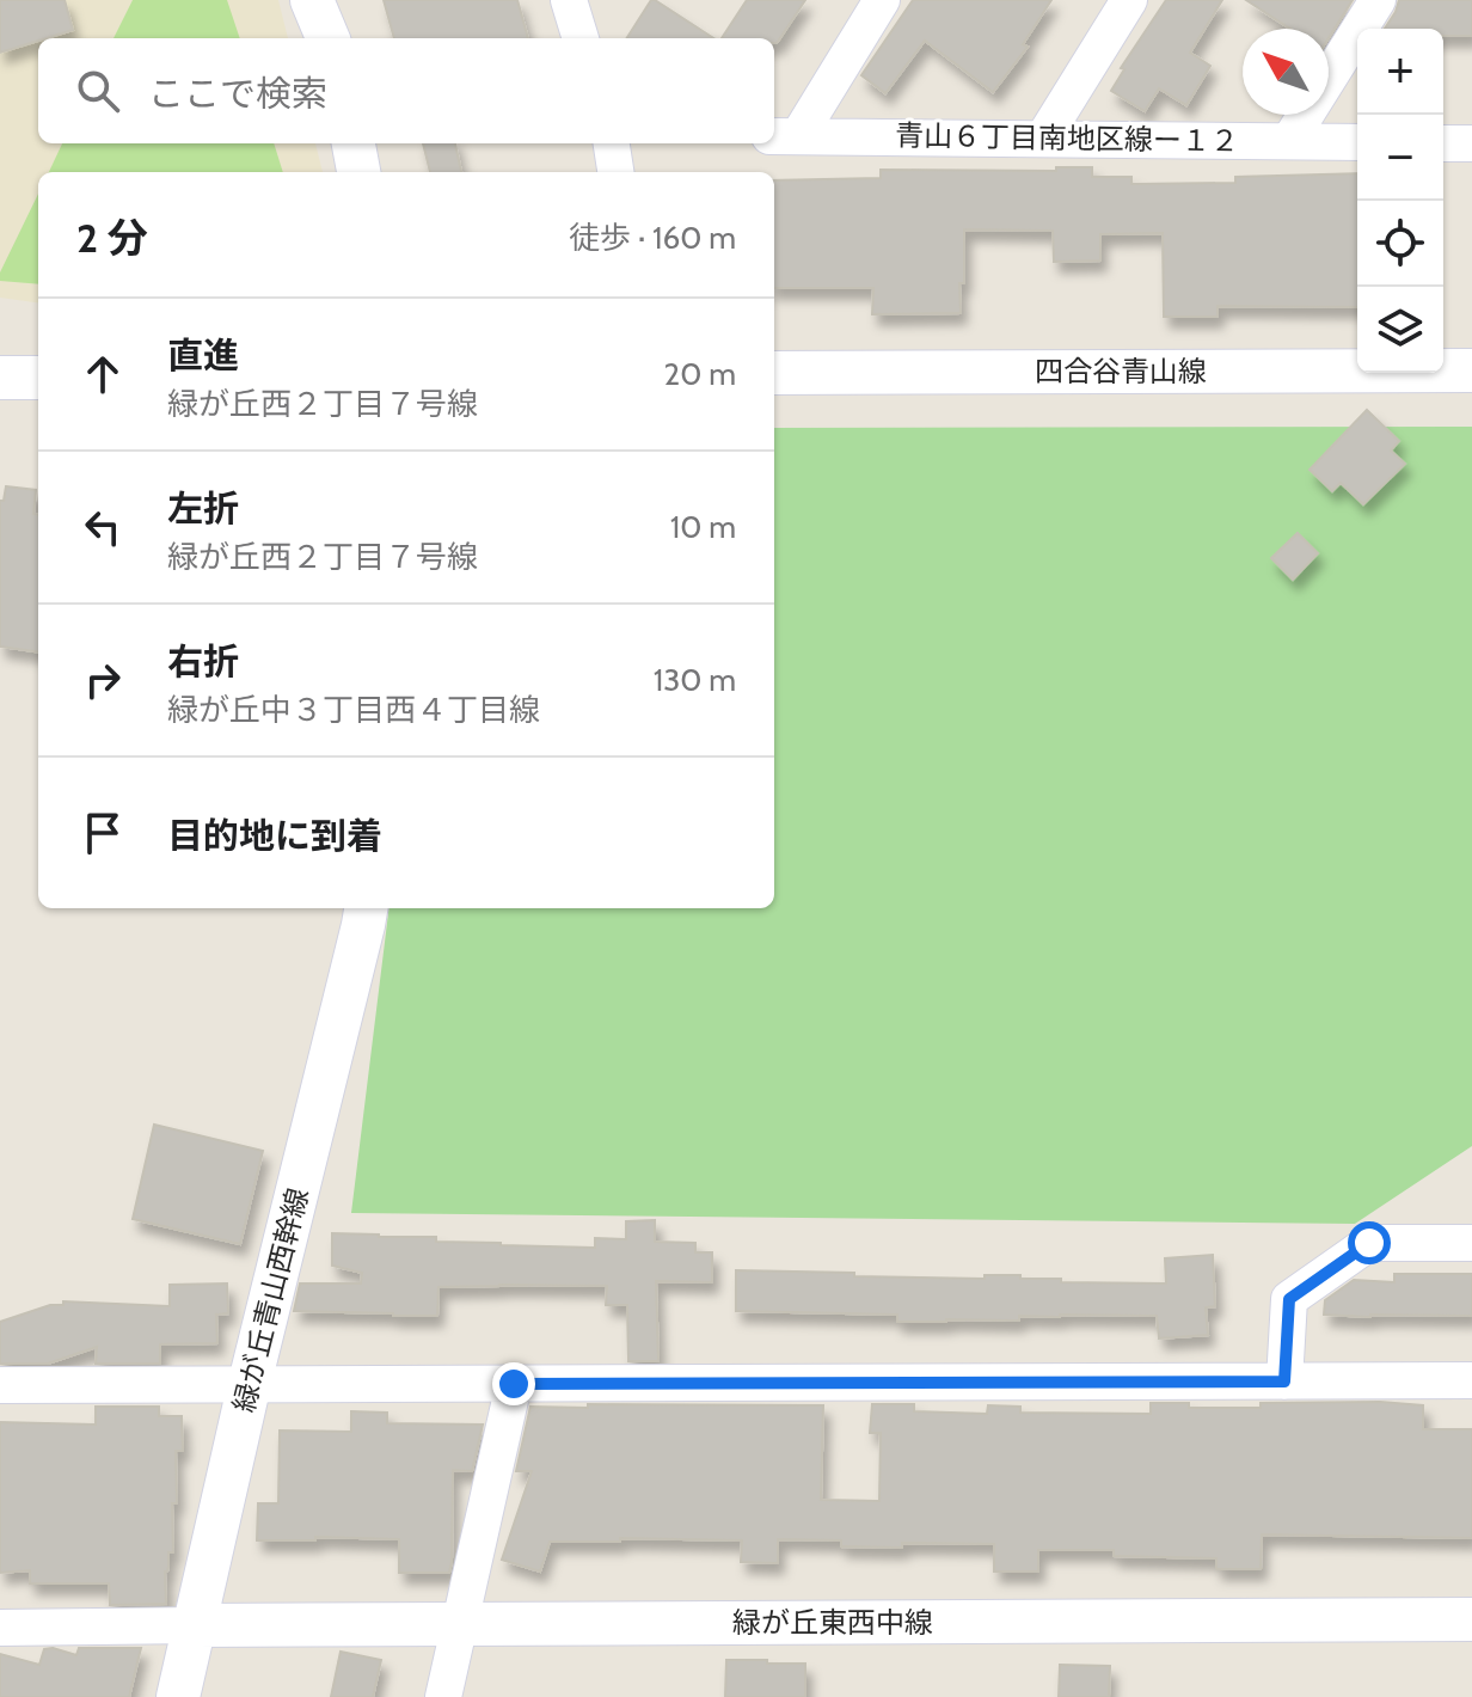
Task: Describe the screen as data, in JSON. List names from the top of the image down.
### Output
{
  "streets": {
    "street": [
      "青山６丁目南地区線ー１２",
      "四合谷青山線",
      "緑が丘青山西幹線",
      "緑が丘東西中線"
    ]
  },
  "crossings": [
    ["緑が丘青山西幹線", "緑が丘東西中線"]
  ],
  "north": "top left",
  "page": {
    "map_buttons": ["+", "−"],
    "search": "ここで検索",
    "heading": ["2 分", "徒歩 · 160 m"],
    "list": [
      ["直進", "緑が丘西２丁目７号線", "20 m"],
      ["左折", "緑が丘西２丁目７号線", "10 m"],
      ["右折", "緑が丘中３丁目西４丁目線", "130 m"],
      "目的地に到着"
    ]
  }
}
